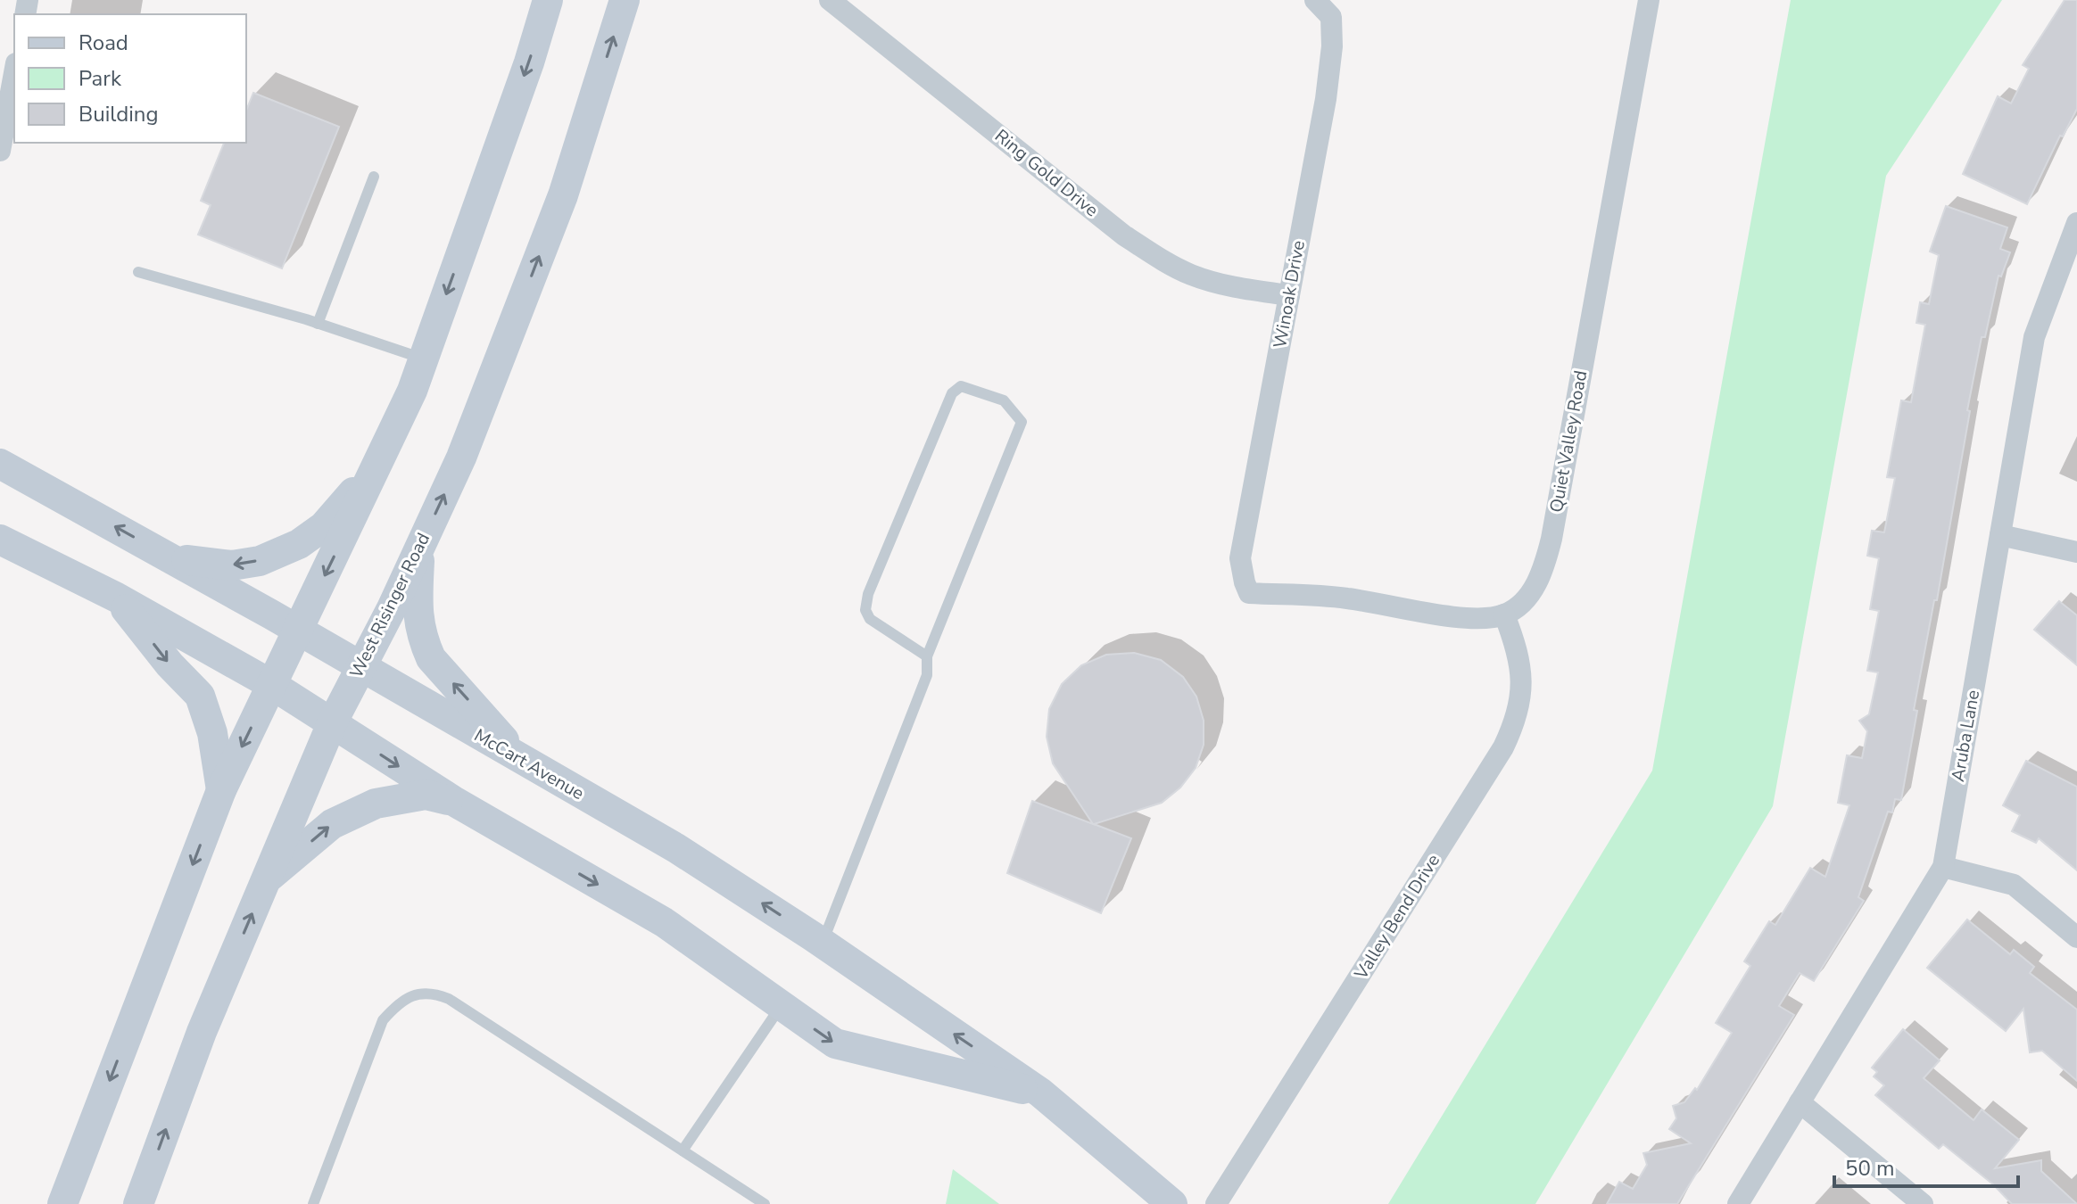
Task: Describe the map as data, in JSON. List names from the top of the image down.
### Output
{
  "streets": {
    "main road": ["West Risinger Road", "McCart Avenue"],
    "street": [
      "Ring Gold Drive",
      "Winoak Drive",
      "Quiet Valley Road",
      "Aruba Lane",
      "Valley Bend Drive"
    ]
  },
  "crossings": [
    ["Ring Gold Drive", "Winoak Drive"],
    ["Winoak Drive", "Quiet Valley Road"],
    ["Winoak Drive", "Valley Bend Drive"],
    ["Quiet Valley Road", "Valley Bend Drive"],
    ["West Risinger Road", "McCart Avenue"]
  ],
  "legend": ["Road", "Park", "Building"],
  "scale_bar": "50 m"
}
